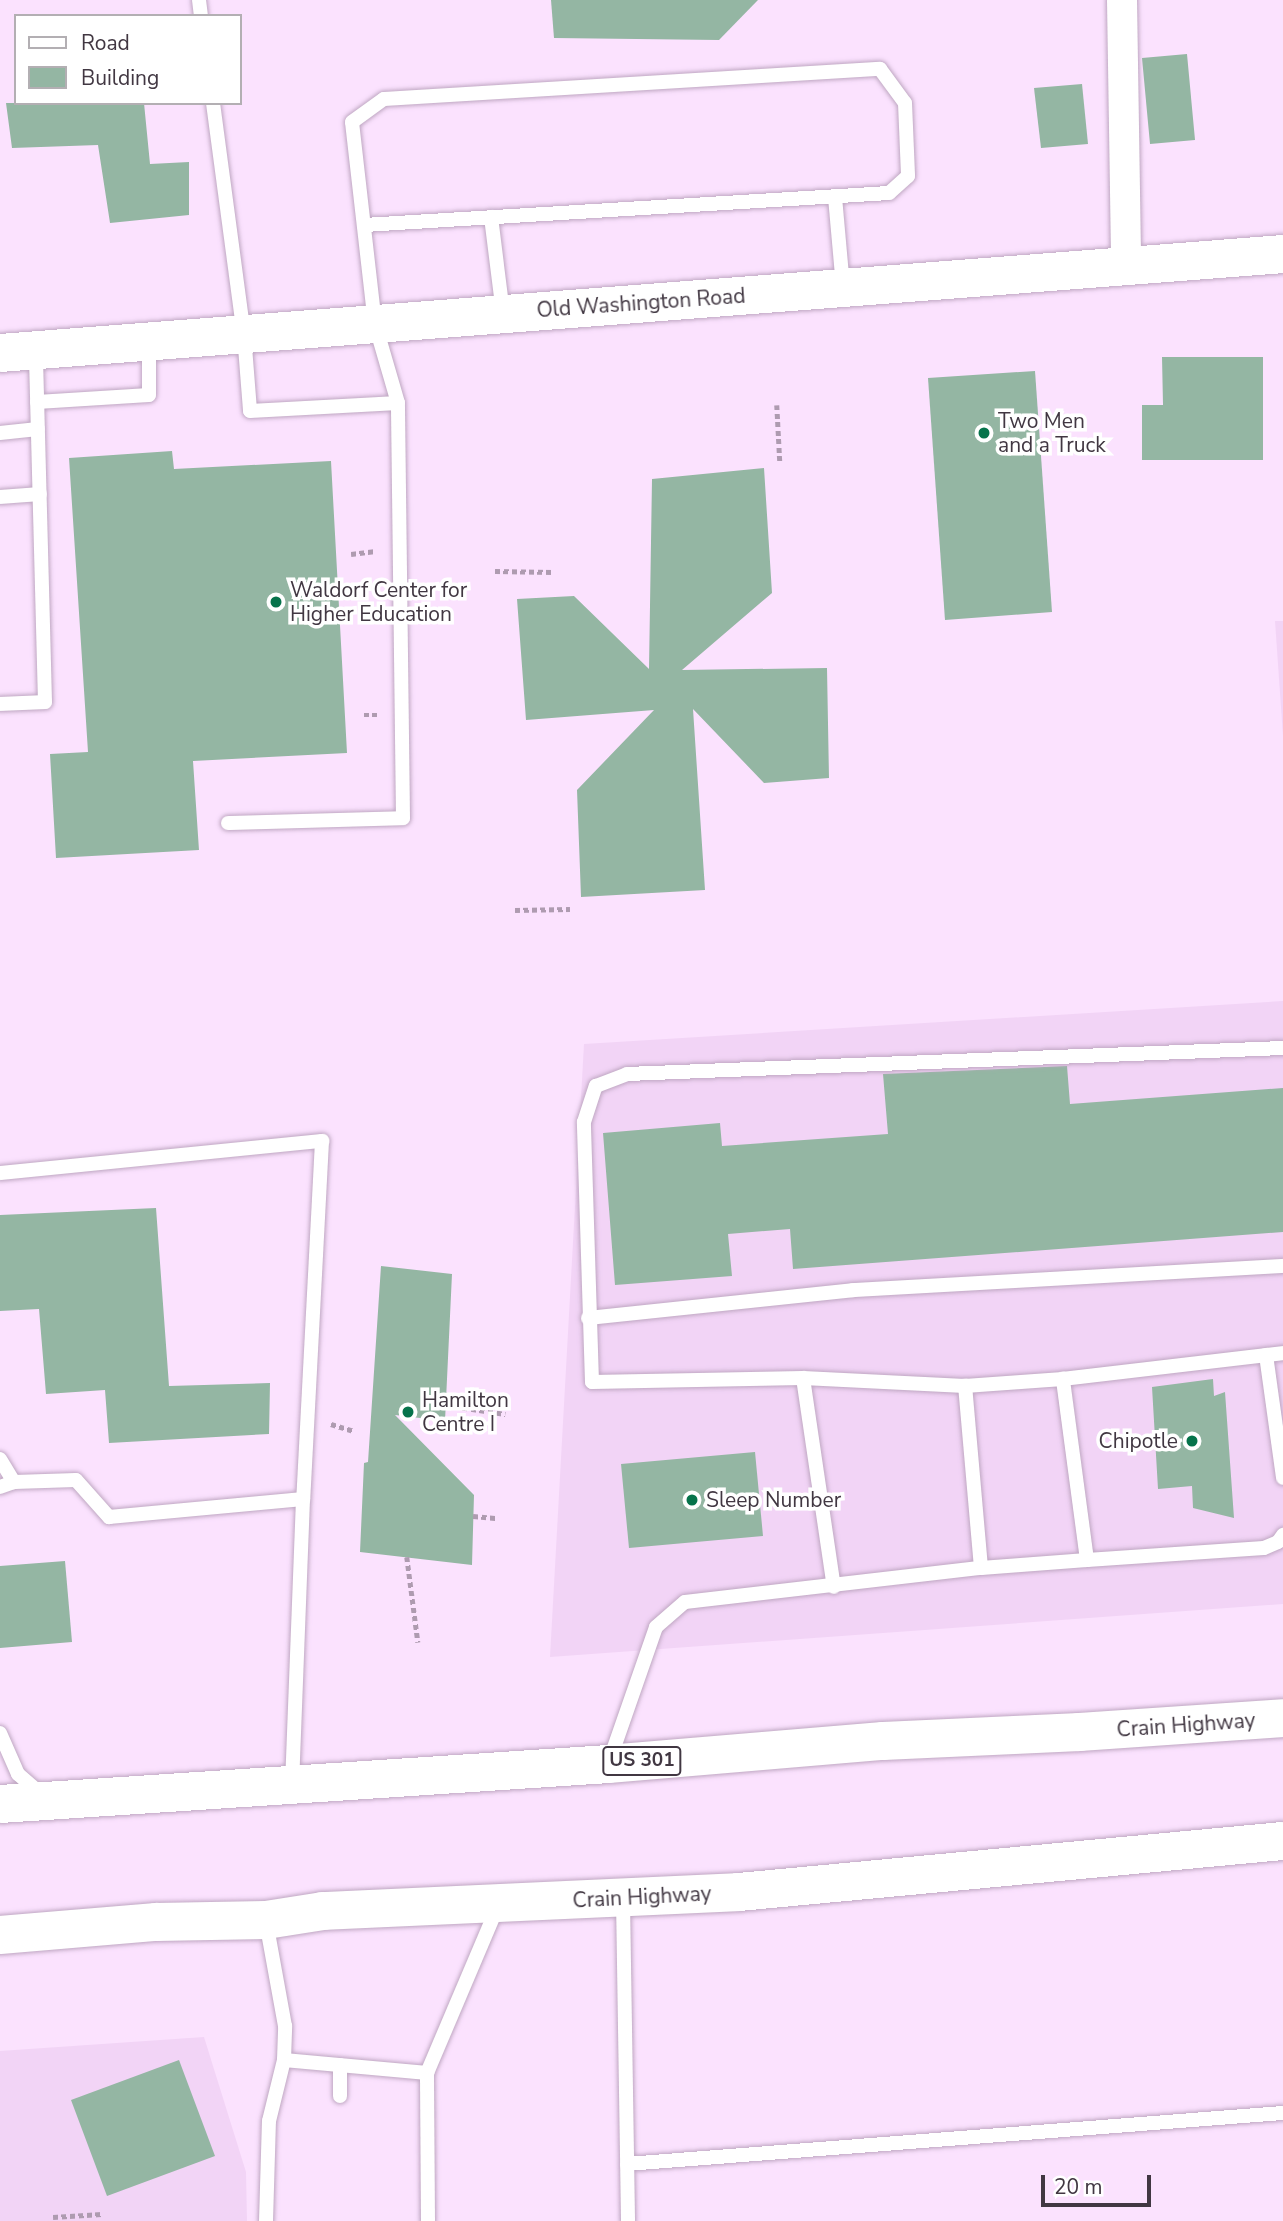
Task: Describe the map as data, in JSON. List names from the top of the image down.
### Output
{
  "streets": {
    "main road": ["Old Washington Road", "Crain Highway", "US 301"]
  },
  "places": [
    "Two Men and a Truck",
    "Waldorf Center for Higher Education",
    "Hamilton Centre I",
    "Chipotle",
    "Sleep Number"
  ],
  "legend": ["Road", "Building"],
  "scale_bar": "20 m"
}
